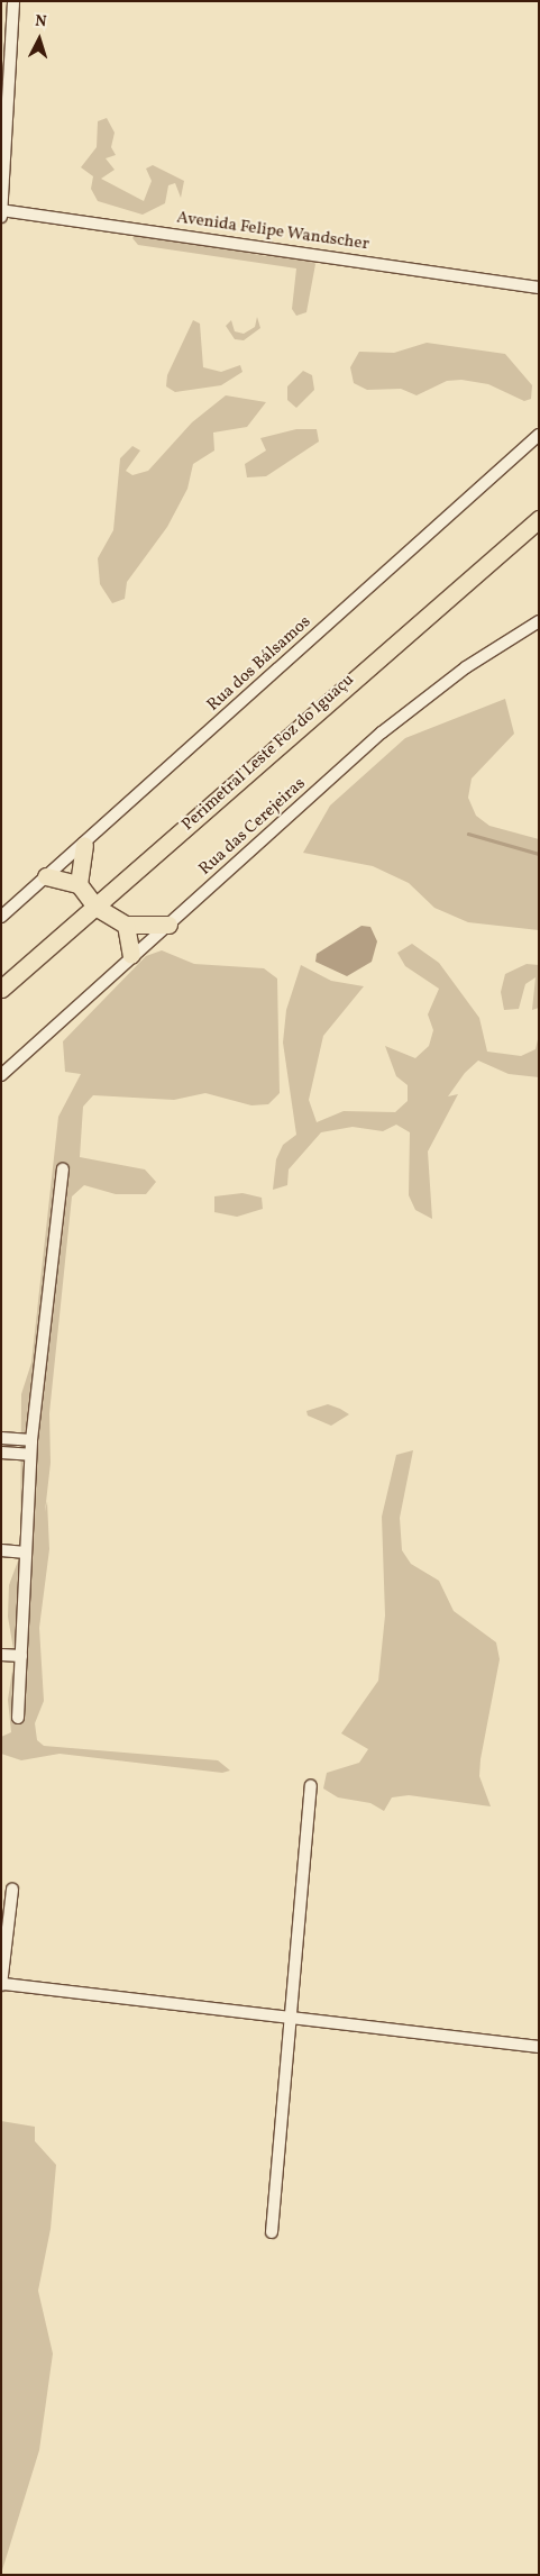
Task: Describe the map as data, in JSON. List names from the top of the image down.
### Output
{
  "streets": {
    "highway": ["Perimetral Leste Foz do Iguaçu"],
    "street": ["Avenida Felipe Wandscher", "Rua dos Bálsamos", "Rua das Cerejeiras"]
  },
  "north": "top"
}
